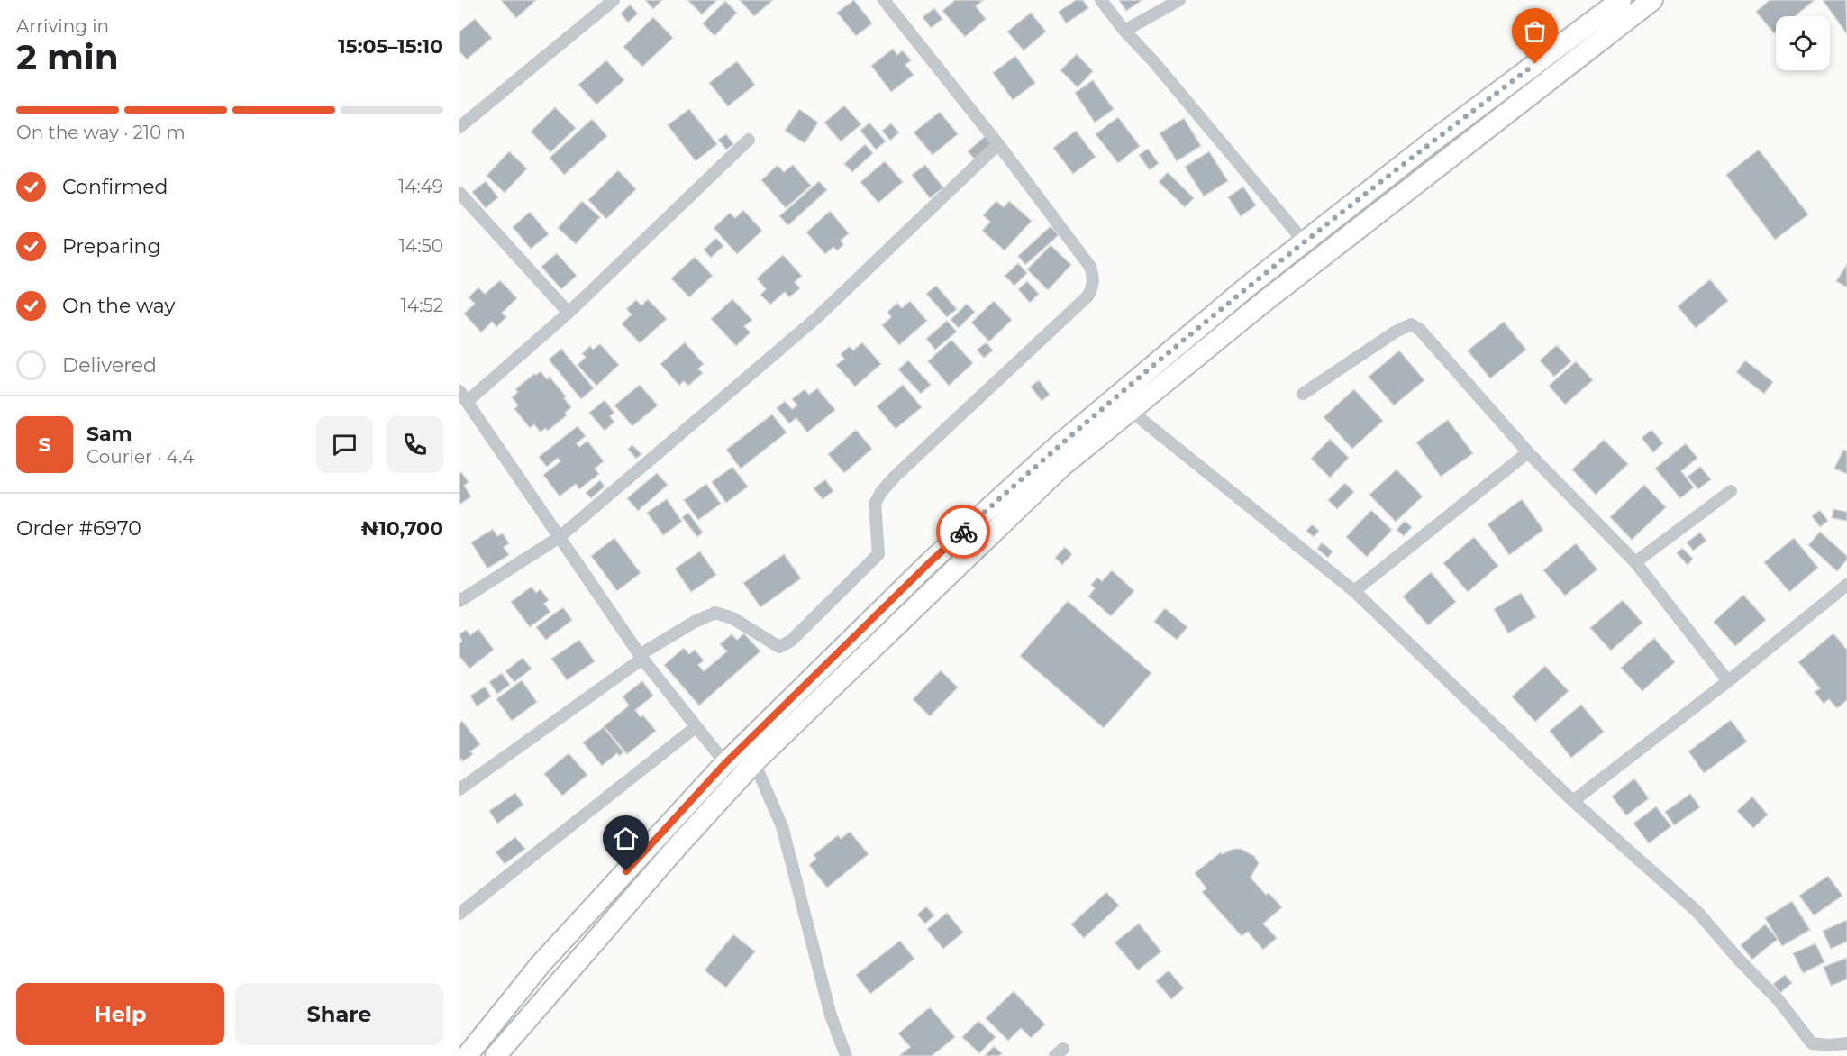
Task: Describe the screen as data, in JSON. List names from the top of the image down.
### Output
{
  "page": {
    "heading": ["2 min", "Arriving in", "15:05–15:10"],
    "panel": [
      "Sam",
      "Courier · 4.4",
      "Order #6970",
      "₦10,700"
    ],
    "bar": "On the way · 210 m",
    "list": [
      ["Confirmed", "14:49"],
      ["Preparing", "14:50"],
      ["On the way", "14:52"],
      "Delivered"
    ],
    "round": "S",
    "buttons": ["Help", "Share"]
  }
}
